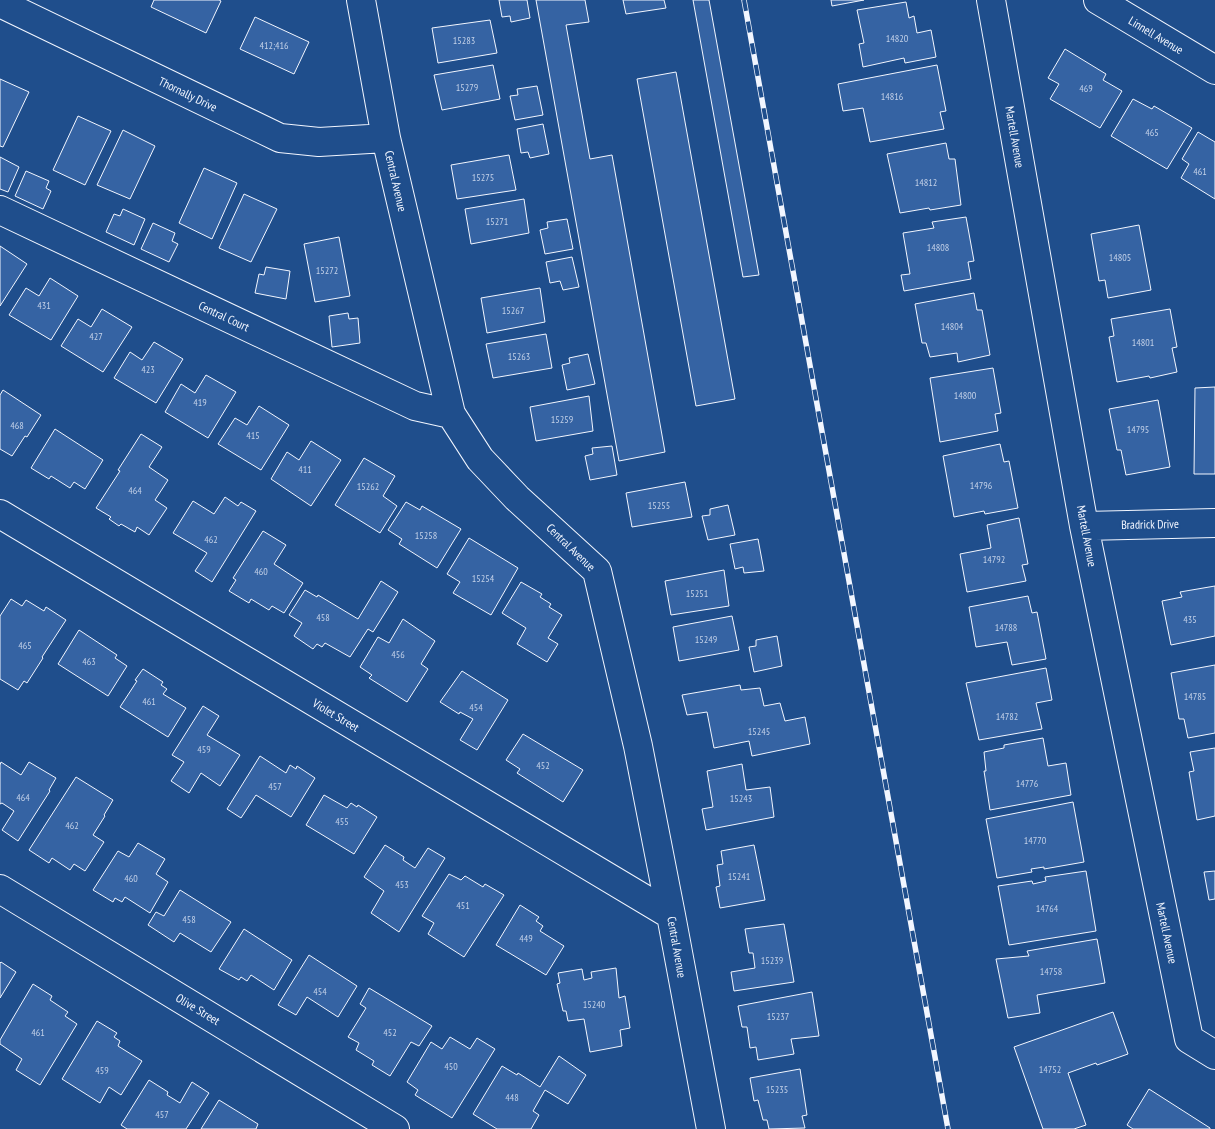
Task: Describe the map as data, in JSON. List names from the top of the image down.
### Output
{
  "streets": {
    "street": [
      "Linnell Avenue",
      "Thornally Drive",
      "Martell Avenue",
      "Central Avenue",
      "Central Court",
      "Bradrick Drive",
      "Violet Street",
      "Olive Street"
    ]
  },
  "crossings": [
    ["Thornally Drive", "Central Avenue"],
    ["Martell Avenue", "Bradrick Drive"],
    ["Central Avenue", "Central Court"],
    ["Central Avenue", "Violet Street"]
  ],
  "house_numbers": [
    "14820",
    "15283",
    "412;416",
    "15279",
    "469",
    "14816",
    "465",
    "461",
    "15275",
    "14812",
    "15271",
    "14808",
    "14805",
    "15272",
    "431",
    "15267",
    "14804",
    "427",
    "14801",
    "15263",
    "423",
    "14800",
    "419",
    "15259",
    "468",
    "14795",
    "415",
    "411",
    "14796",
    "15262",
    "464",
    "15255",
    "15258",
    "462",
    "14792",
    "460",
    "15254",
    "15251",
    "458",
    "435",
    "14788",
    "15249",
    "465",
    "456",
    "463",
    "14785",
    "461",
    "454",
    "14782",
    "15245",
    "459",
    "452",
    "14776",
    "457",
    "464",
    "15243",
    "455",
    "462",
    "14770",
    "15241",
    "460",
    "453",
    "451",
    "14764",
    "458",
    "449",
    "15239",
    "14758",
    "454",
    "15240",
    "15237",
    "461",
    "452",
    "450",
    "14752",
    "459",
    "15235",
    "448",
    "457"
  ]
}
